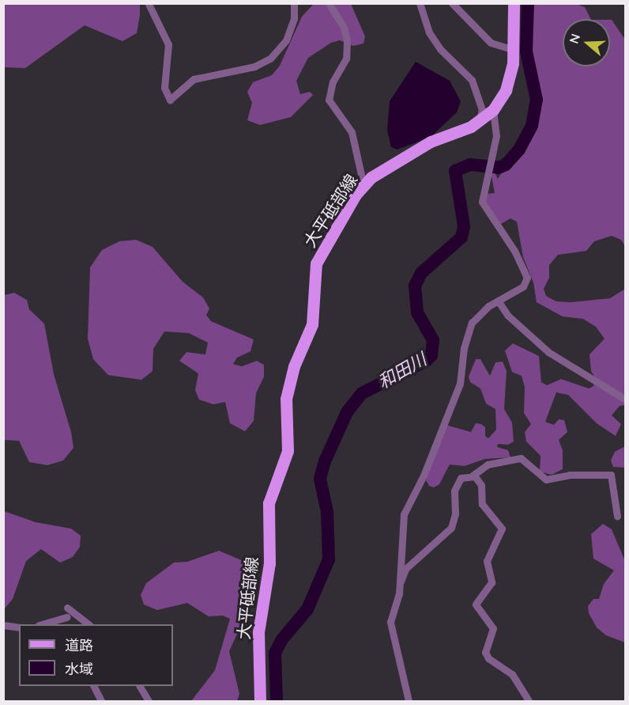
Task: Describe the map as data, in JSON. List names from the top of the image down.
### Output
{
  "streets": {
    "main road": ["大平砥部線"]
  },
  "water": ["和田川"],
  "legend": ["道路", "水域"],
  "north": "left"
}
